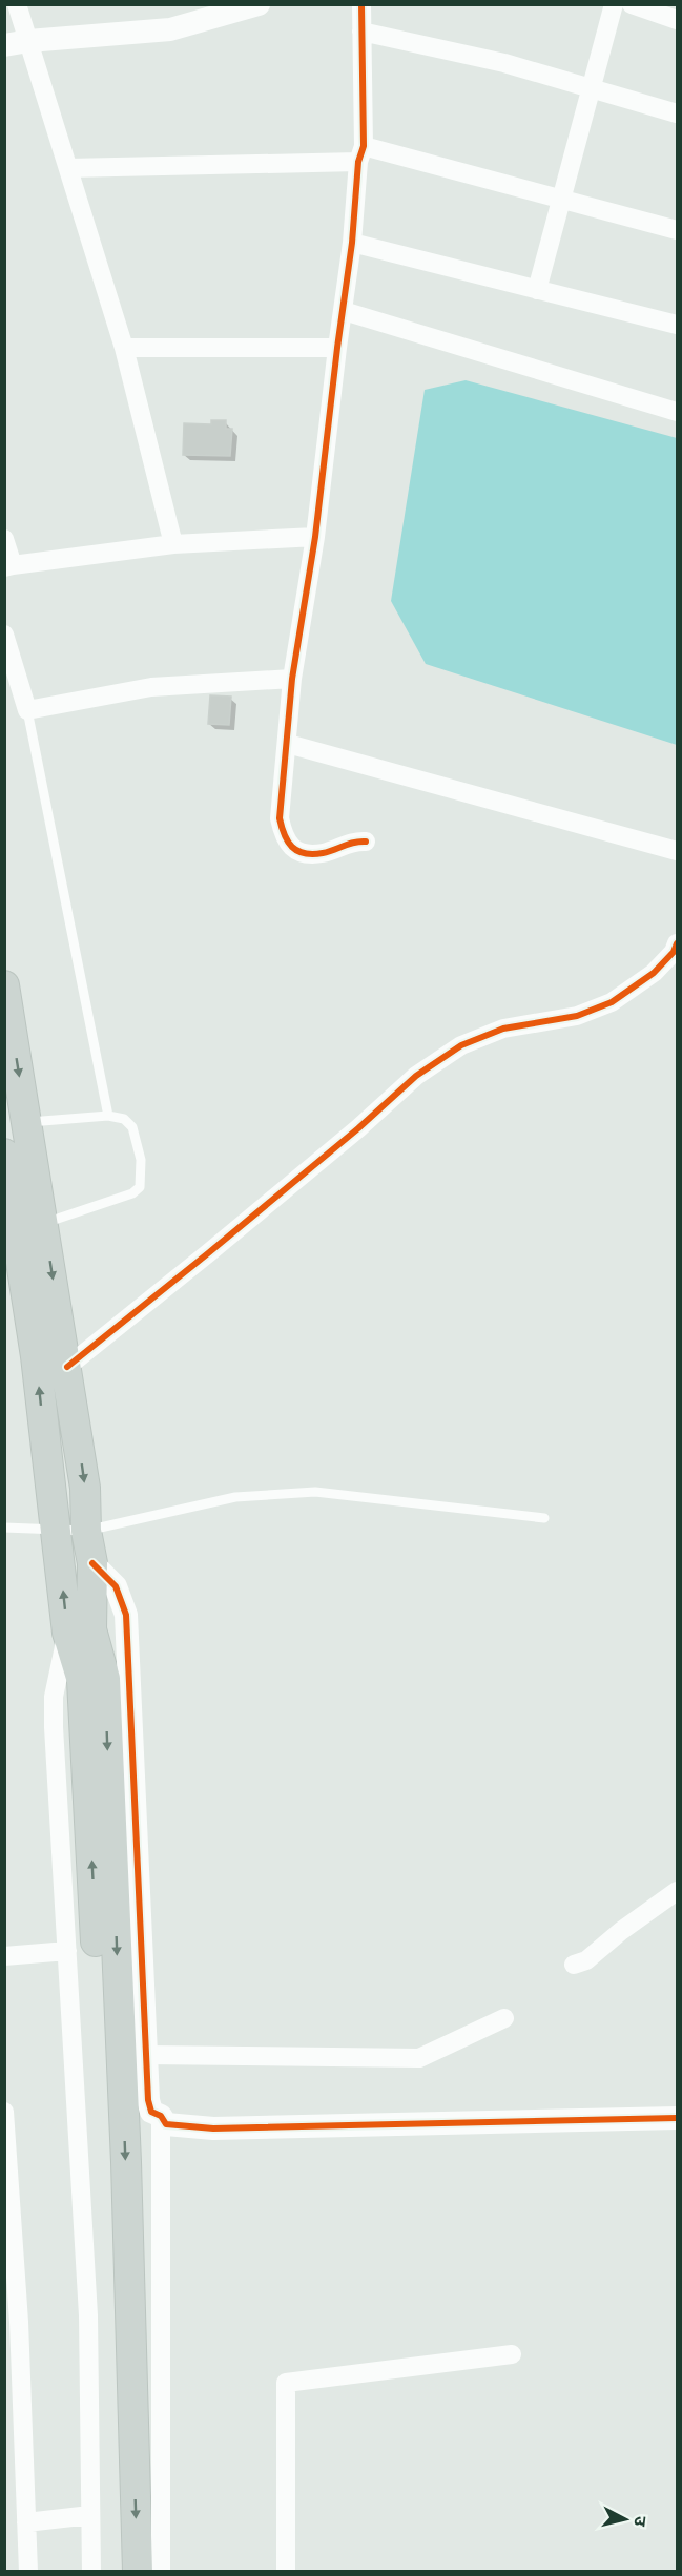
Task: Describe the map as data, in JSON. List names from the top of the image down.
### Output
{
  "north": "right"
}
